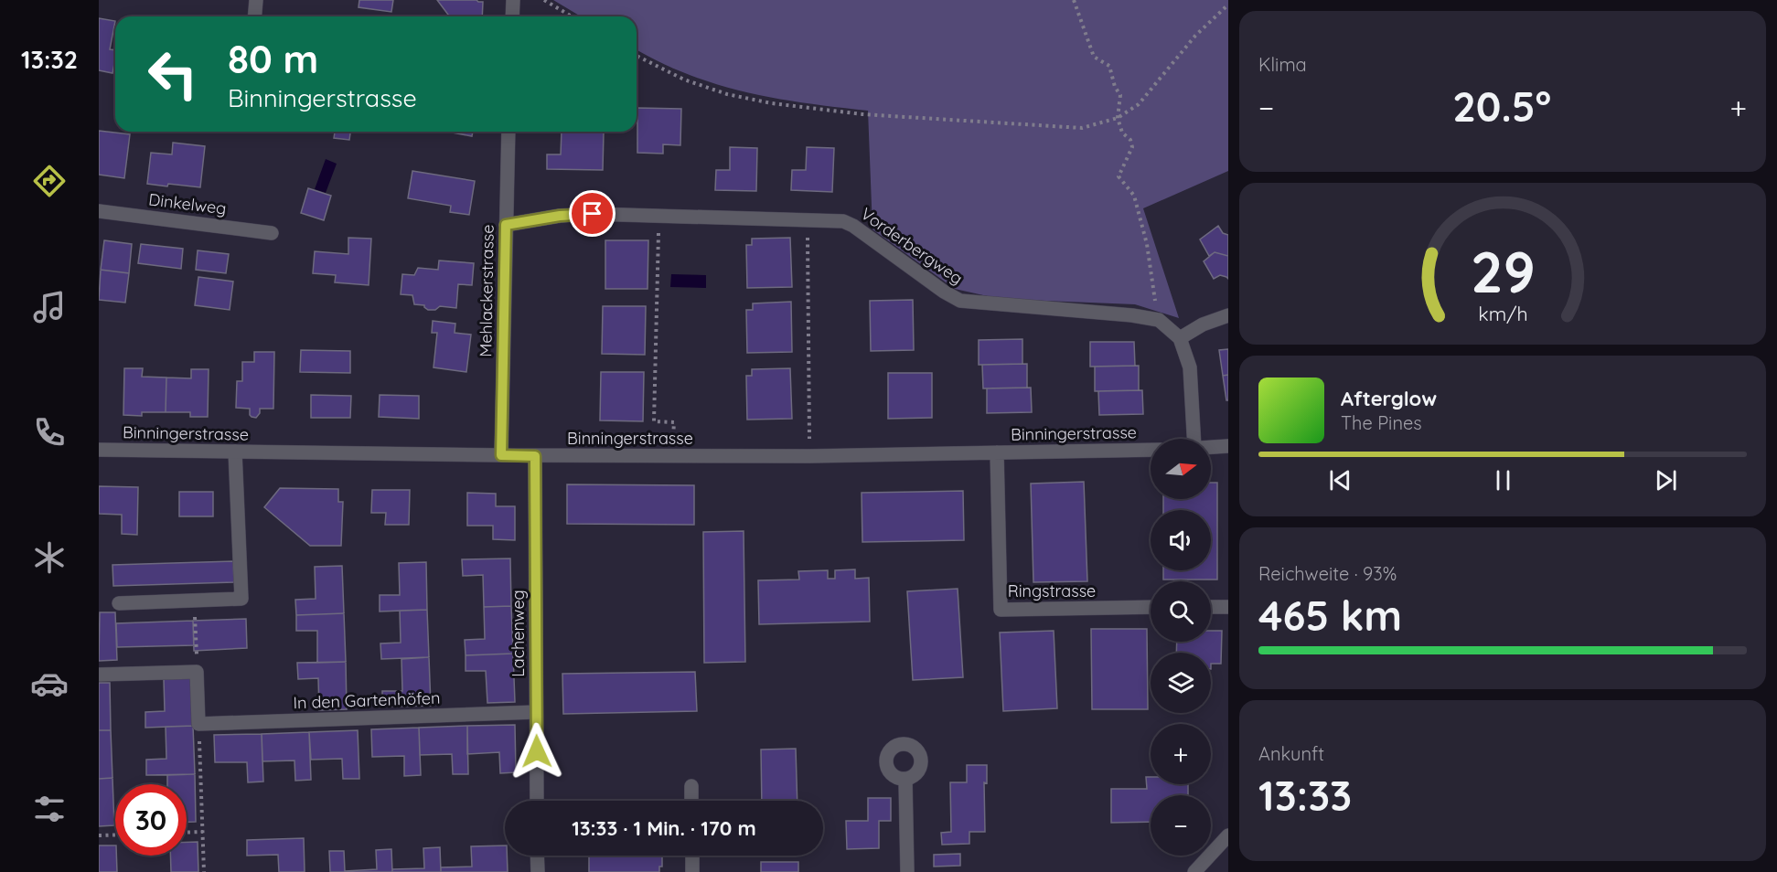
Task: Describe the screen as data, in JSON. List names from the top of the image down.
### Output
{
  "streets": {
    "street": [
      "Dinkelweg",
      "Vorderbergweg",
      "Mehlackerstrasse",
      "Binningerstrasse",
      "Ringstrasse",
      "Lachenweg",
      "In den Gartenhöfen"
    ]
  },
  "crossings": [
    ["Vorderbergweg", "Mehlackerstrasse"],
    ["Mehlackerstrasse", "Binningerstrasse"],
    ["Binningerstrasse", "Ringstrasse"],
    ["Binningerstrasse", "Lachenweg"],
    ["Lachenweg", "In den Gartenhöfen"]
  ],
  "north": "right",
  "page": {
    "tabs": "13:32",
    "tile": [
      "Klima",
      ["Reichweite · 93%", "465 km"],
      ["Ankunft", "13:33"]
    ],
    "turn": ["80 m", "Binningerstrasse"],
    "heat": ["−", "20.5°", "+"],
    "song": ["Afterglow", "The Pines"],
    "map_buttons": ["+", "−"],
    "limit": "30",
    "trip": "13:33 · 1 Min. · 170 m",
    "gauge": ["29", "km/h"]
  }
}
